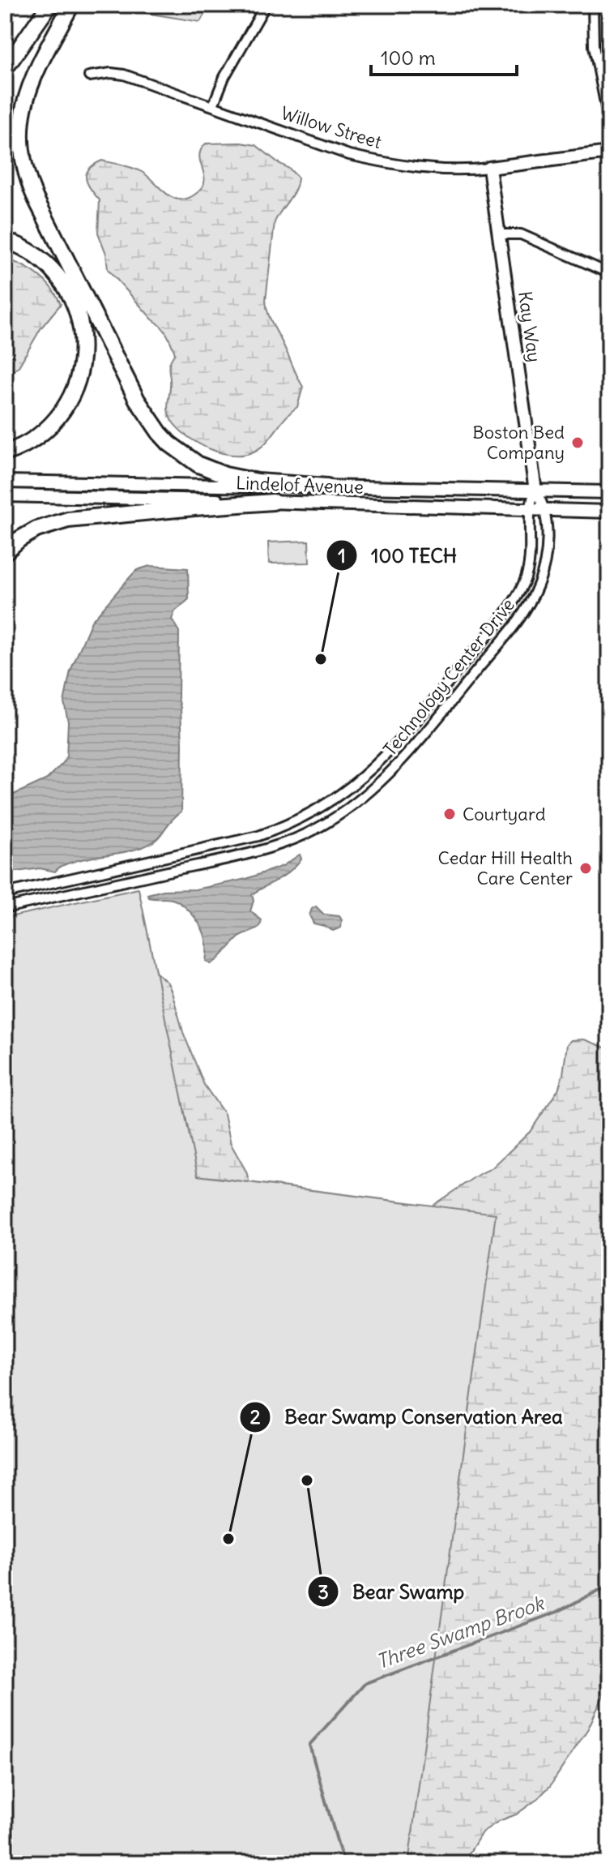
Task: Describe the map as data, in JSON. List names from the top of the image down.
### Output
{
  "streets": {
    "main road": ["Willow Street", "Kay Way", "Lindelof Avenue"],
    "street": ["Technology Center Drive"]
  },
  "crossings": [
    ["Willow Street", "Kay Way"],
    ["Kay Way", "Lindelof Avenue"],
    ["Kay Way", "Technology Center Drive"],
    ["Lindelof Avenue", "Technology Center Drive"]
  ],
  "water": ["Three Swamp Brook"],
  "places": [
    "Boston Bed Company",
    "100 TECH",
    "Courtyard",
    "Cedar Hill Health Care Center",
    "Bear Swamp",
    "Bear Swamp Conservation Area"
  ],
  "scale_bar": "100 m"
}
